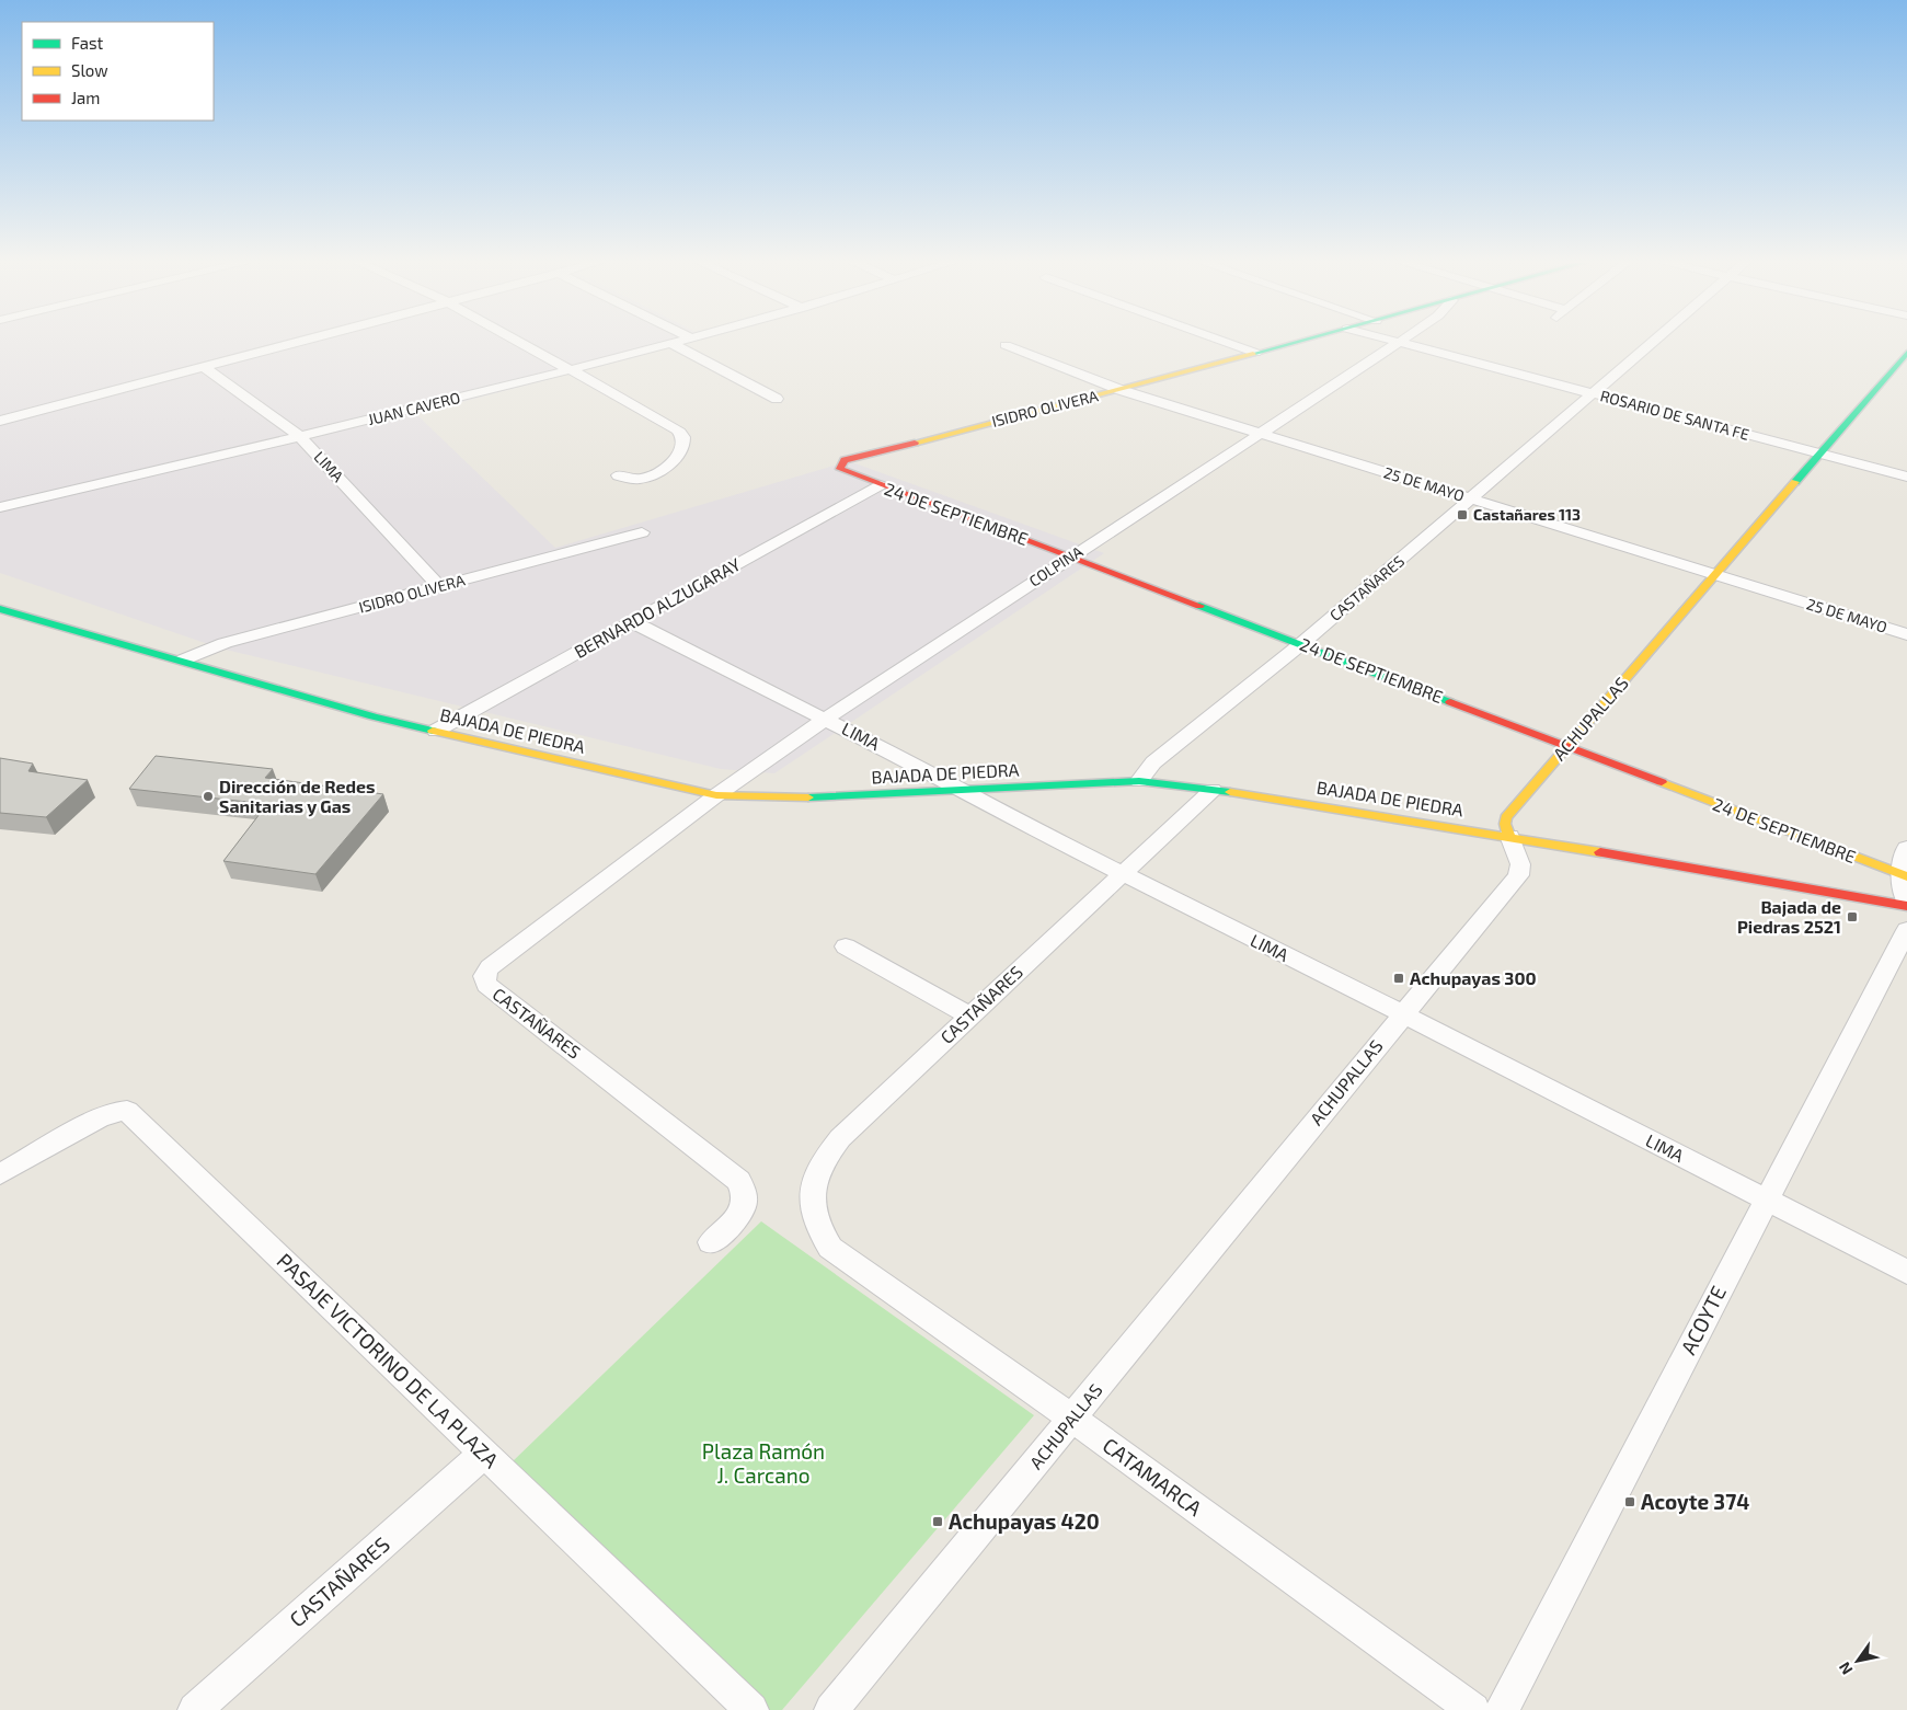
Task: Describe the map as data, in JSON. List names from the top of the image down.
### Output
{
  "streets": {
    "street": [
      "JUAN CAVERO",
      "ISIDRO OLIVERA",
      "ROSARIO DE SANTA FE",
      "LIMA",
      "25 DE MAYO",
      "24 DE SEPTIEMBRE",
      "COLPINA",
      "CASTAÑARES",
      "BERNARDO ALZUGARAY",
      "ACHUPALLAS",
      "BAJADA DE PIEDRA",
      "ACOYTE",
      "PASAJE VICTORINO DE LA PLAZA",
      "CATAMARCA"
    ]
  },
  "crossings": [
    ["JUAN CAVERO", "LIMA"],
    ["ISIDRO OLIVERA", "LIMA"],
    ["ISIDRO OLIVERA", "25 DE MAYO"],
    ["ISIDRO OLIVERA", "24 DE SEPTIEMBRE"],
    ["ISIDRO OLIVERA", "BAJADA DE PIEDRA"],
    ["ROSARIO DE SANTA FE", "CASTAÑARES"],
    ["ROSARIO DE SANTA FE", "ACHUPALLAS"],
    ["LIMA", "COLPINA"],
    ["LIMA", "CASTAÑARES"],
    ["LIMA", "BERNARDO ALZUGARAY"],
    ["LIMA", "ACHUPALLAS"],
    ["LIMA", "BAJADA DE PIEDRA"],
    ["LIMA", "ACOYTE"],
    ["25 DE MAYO", "COLPINA"],
    ["25 DE MAYO", "CASTAÑARES"],
    ["25 DE MAYO", "ACHUPALLAS"],
    ["24 DE SEPTIEMBRE", "COLPINA"],
    ["24 DE SEPTIEMBRE", "CASTAÑARES"],
    ["24 DE SEPTIEMBRE", "BERNARDO ALZUGARAY"],
    ["24 DE SEPTIEMBRE", "ACHUPALLAS"],
    ["COLPINA", "CASTAÑARES"],
    ["COLPINA", "BAJADA DE PIEDRA"],
    ["CASTAÑARES", "BAJADA DE PIEDRA"],
    ["CASTAÑARES", "PASAJE VICTORINO DE LA PLAZA"],
    ["CASTAÑARES", "CATAMARCA"],
    ["BERNARDO ALZUGARAY", "BAJADA DE PIEDRA"],
    ["ACHUPALLAS", "BAJADA DE PIEDRA"],
    ["ACHUPALLAS", "CATAMARCA"]
  ],
  "parks": ["Plaza Ramón J. Carcano"],
  "places": {
    "transit": [
      "Castañares 113",
      "Bajada de Piedras 2521",
      "Achupayas 300",
      "Acoyte 374",
      "Achupayas 420"
    ],
    "other": ["Dirección de Redes Sanitarias y Gas"]
  },
  "legend": ["Fast", "Slow", "Jam"],
  "north": "bottom left"
}
